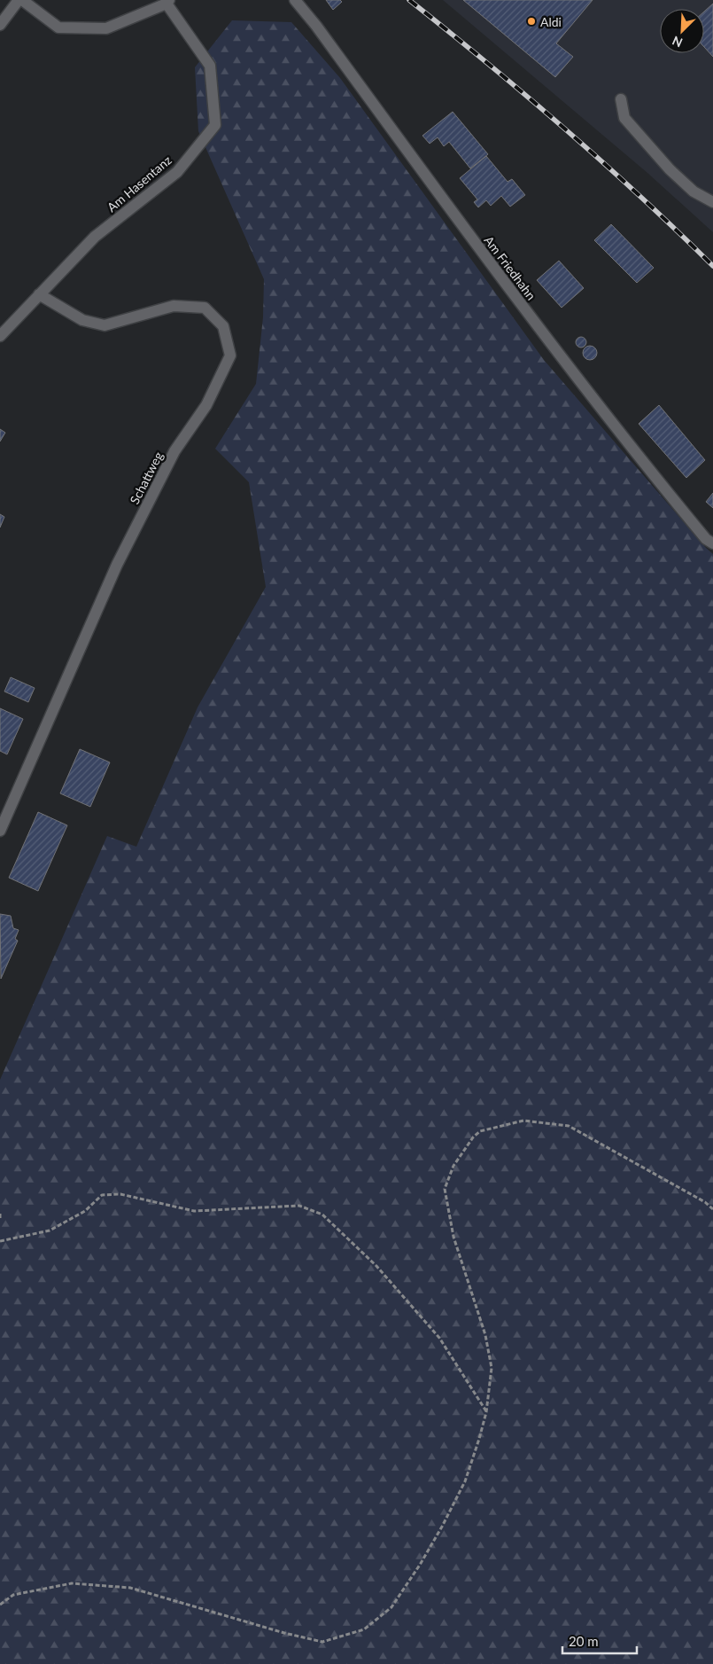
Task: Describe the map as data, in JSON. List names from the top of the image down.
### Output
{
  "streets": {
    "street": ["Am Hasentanz", "Am Friedhahn", "Schattweg"]
  },
  "crossings": [
    ["Am Hasentanz", "Schattweg"]
  ],
  "places": ["Aldi"],
  "scale_bar": "20 m",
  "north": "bottom left"
}
